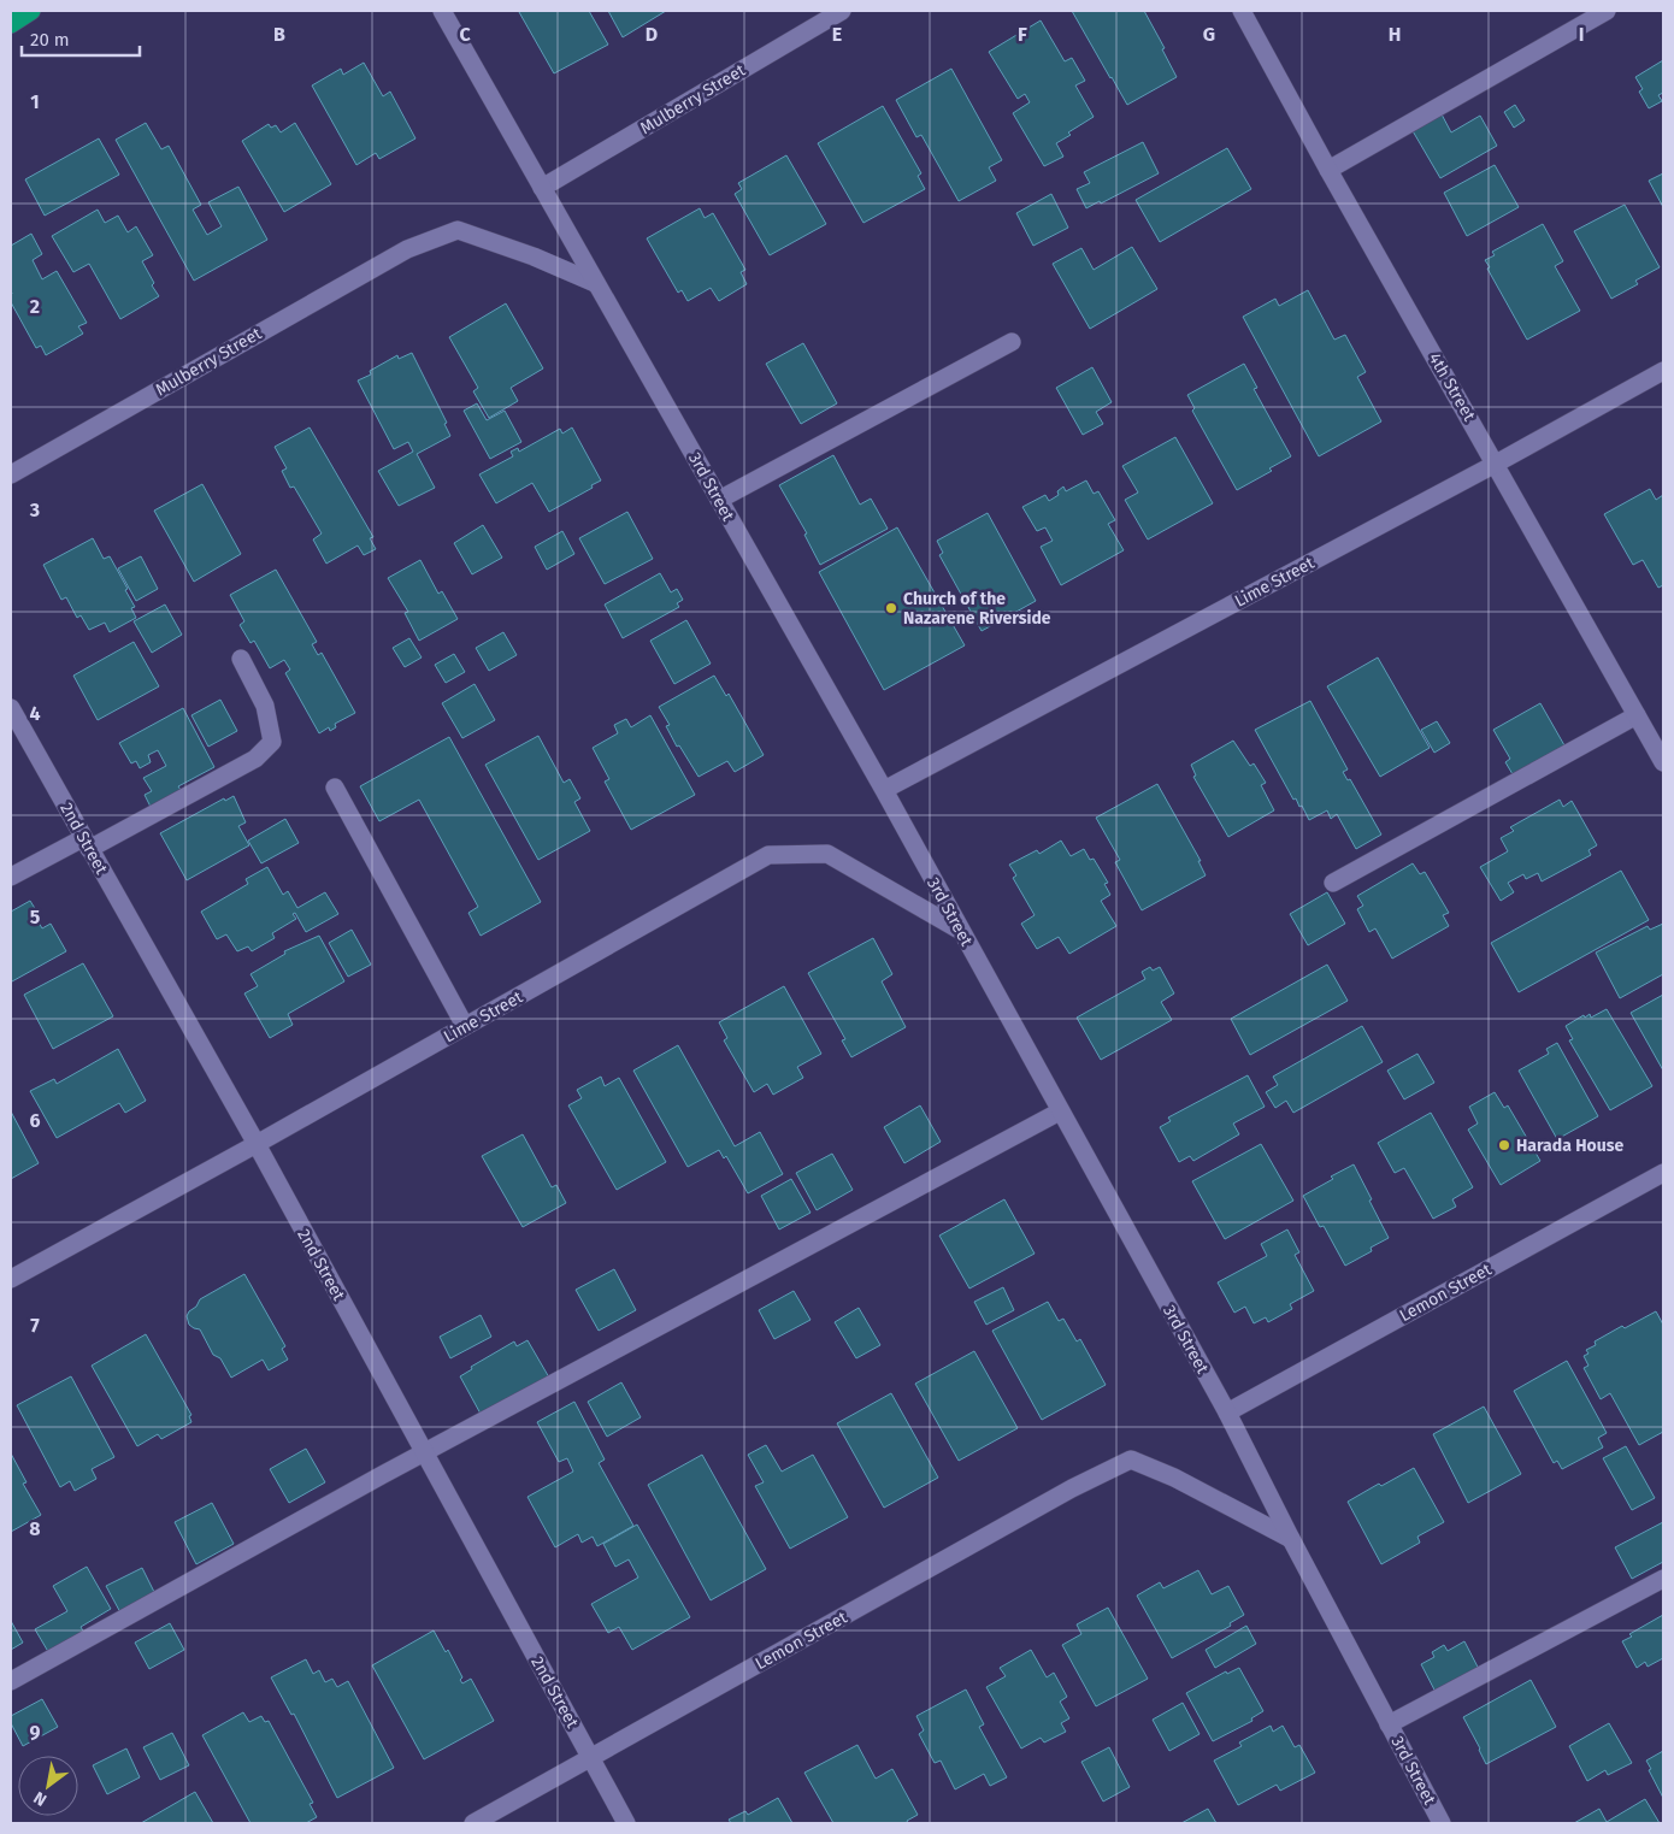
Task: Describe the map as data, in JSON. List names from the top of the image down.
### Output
{
  "streets": {
    "street": [
      "Mulberry Street",
      "4th Street",
      "3rd Street",
      "Lime Street",
      "2nd Street",
      "Lemon Street"
    ]
  },
  "crossings": [
    ["Mulberry Street", "3rd Street"],
    ["4th Street", "Lime Street"],
    ["3rd Street", "Lime Street"],
    ["3rd Street", "Lemon Street"],
    ["Lime Street", "2nd Street"],
    ["2nd Street", "Lemon Street"]
  ],
  "places": ["Church of the Nazarene Riverside", "Harada House"],
  "scale_bar": "20 m",
  "north": "bottom left",
  "grid": {
    "columns": [
      "B",
      "C",
      "D",
      "E",
      "F",
      "G",
      "H",
      "I"
    ],
    "rows": [
      "1",
      "2",
      "3",
      "4",
      "5",
      "6",
      "7",
      "8",
      "9"
    ]
  }
}
